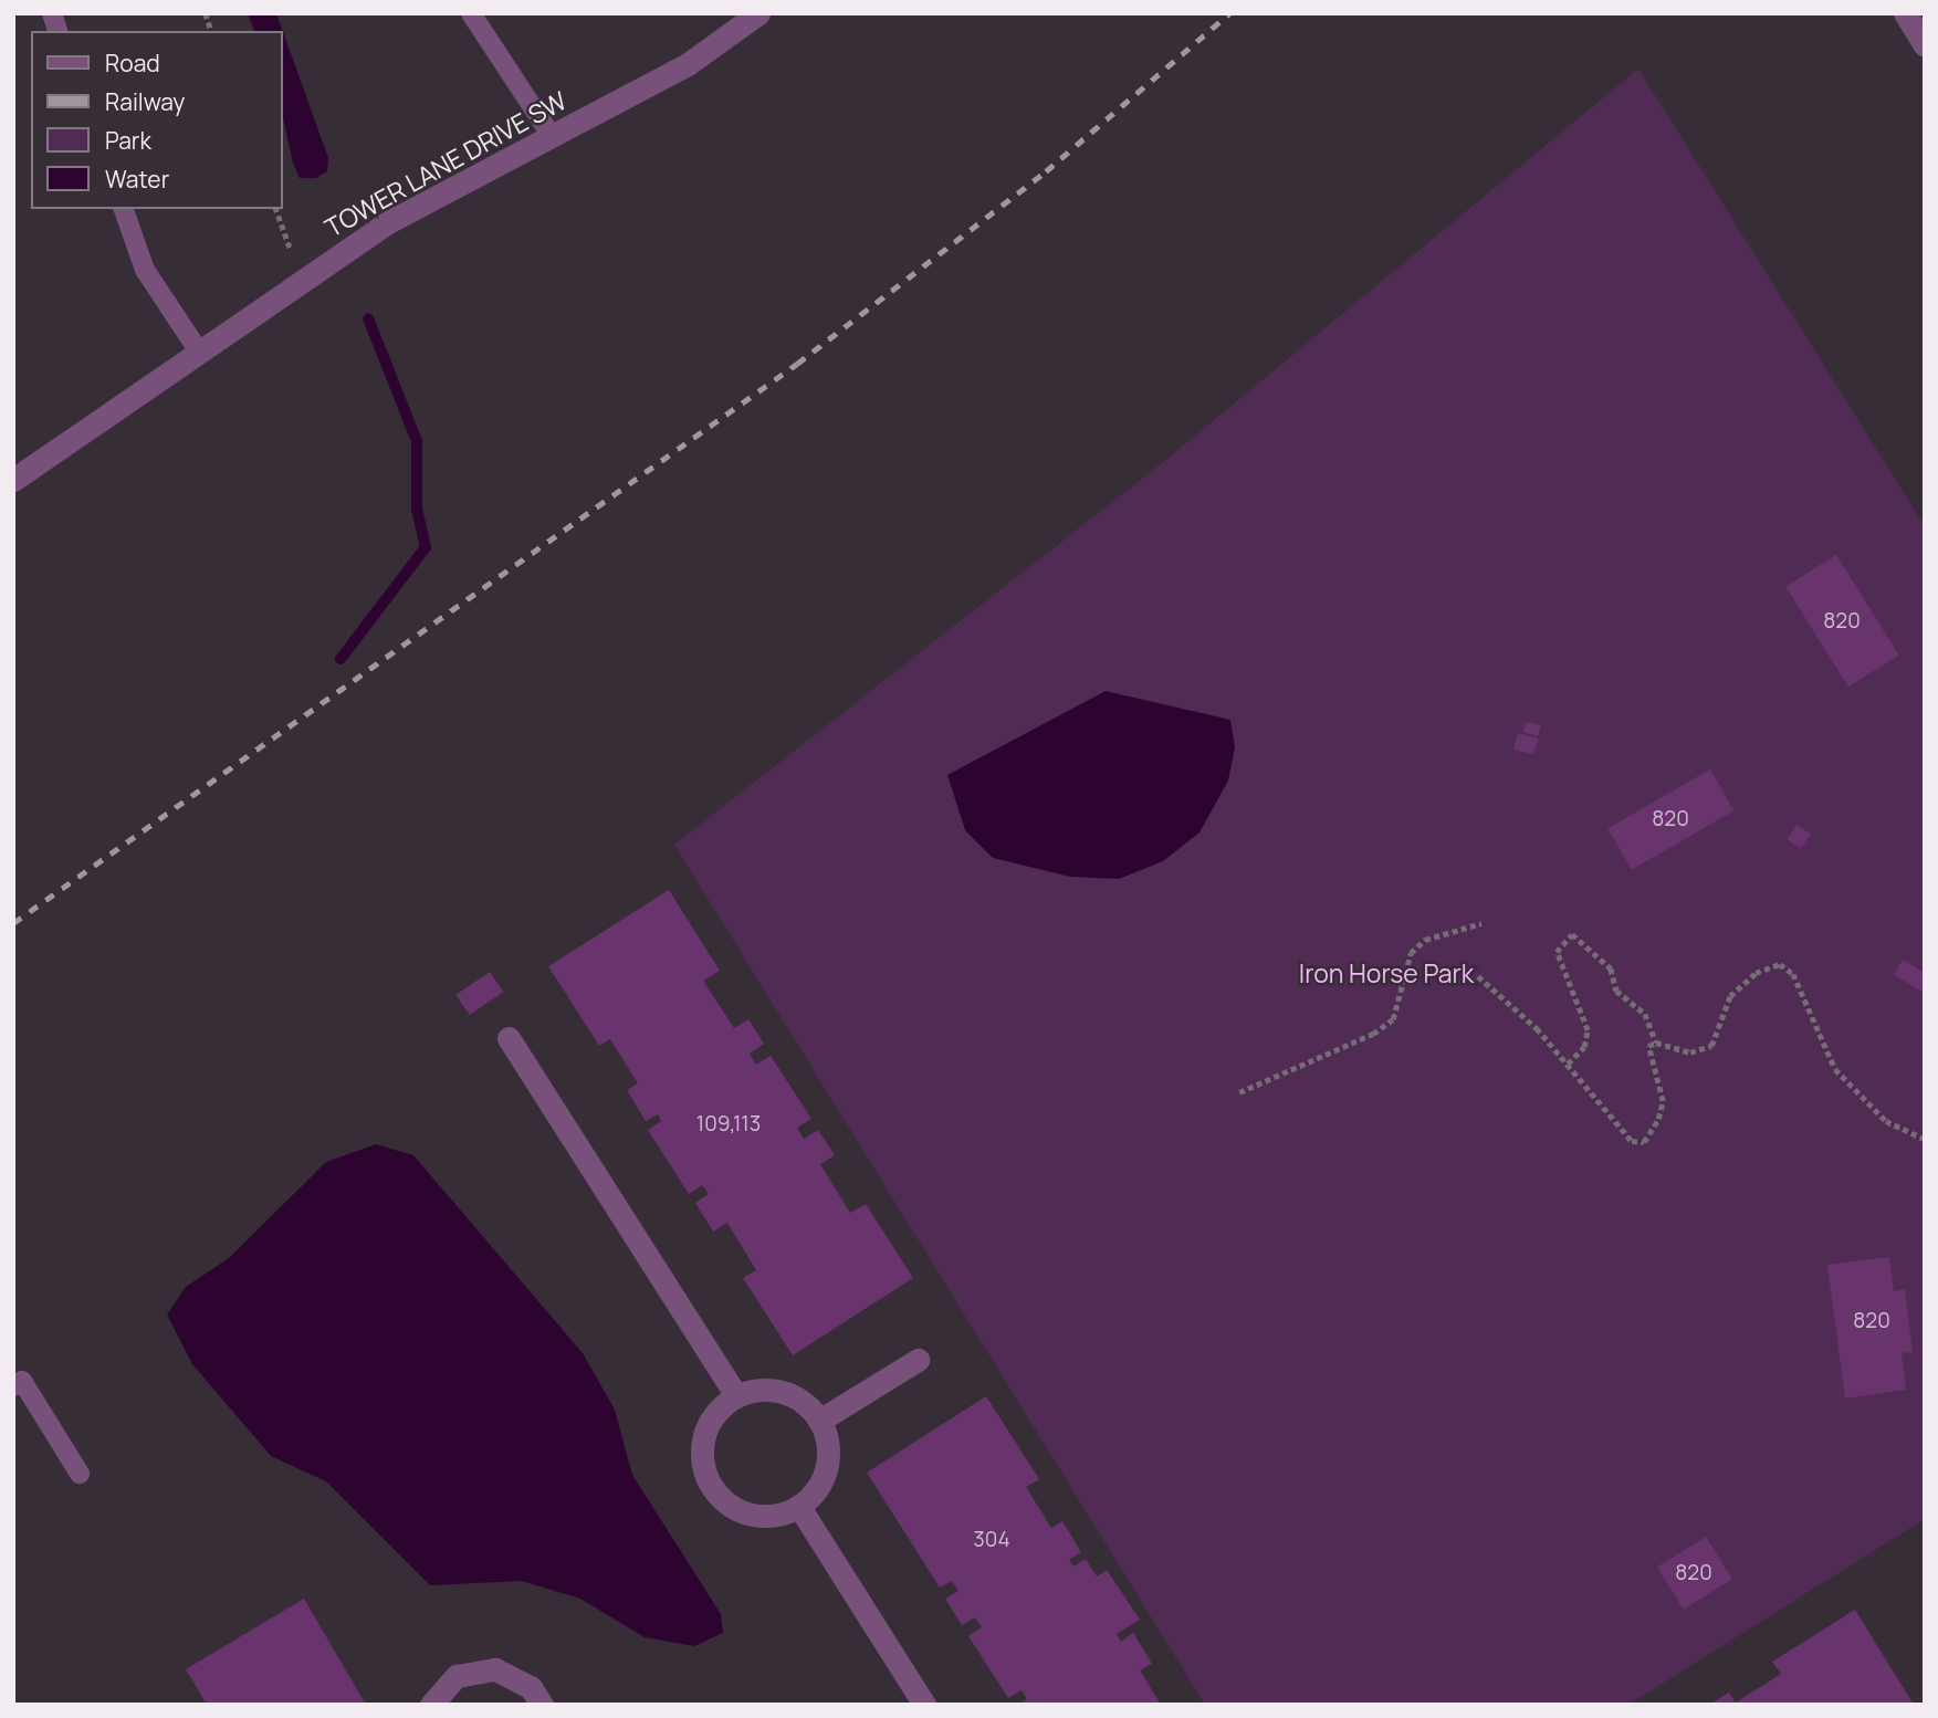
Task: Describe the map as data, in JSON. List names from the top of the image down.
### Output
{
  "streets": {
    "street": ["TOWER LANE DRIVE SW"]
  },
  "parks": ["Iron Horse Park"],
  "house_numbers": [
    "820",
    "820",
    "109,113",
    "820",
    "304",
    "820"
  ],
  "legend": [
    "Road",
    "Railway",
    "Park",
    "Water"
  ]
}
